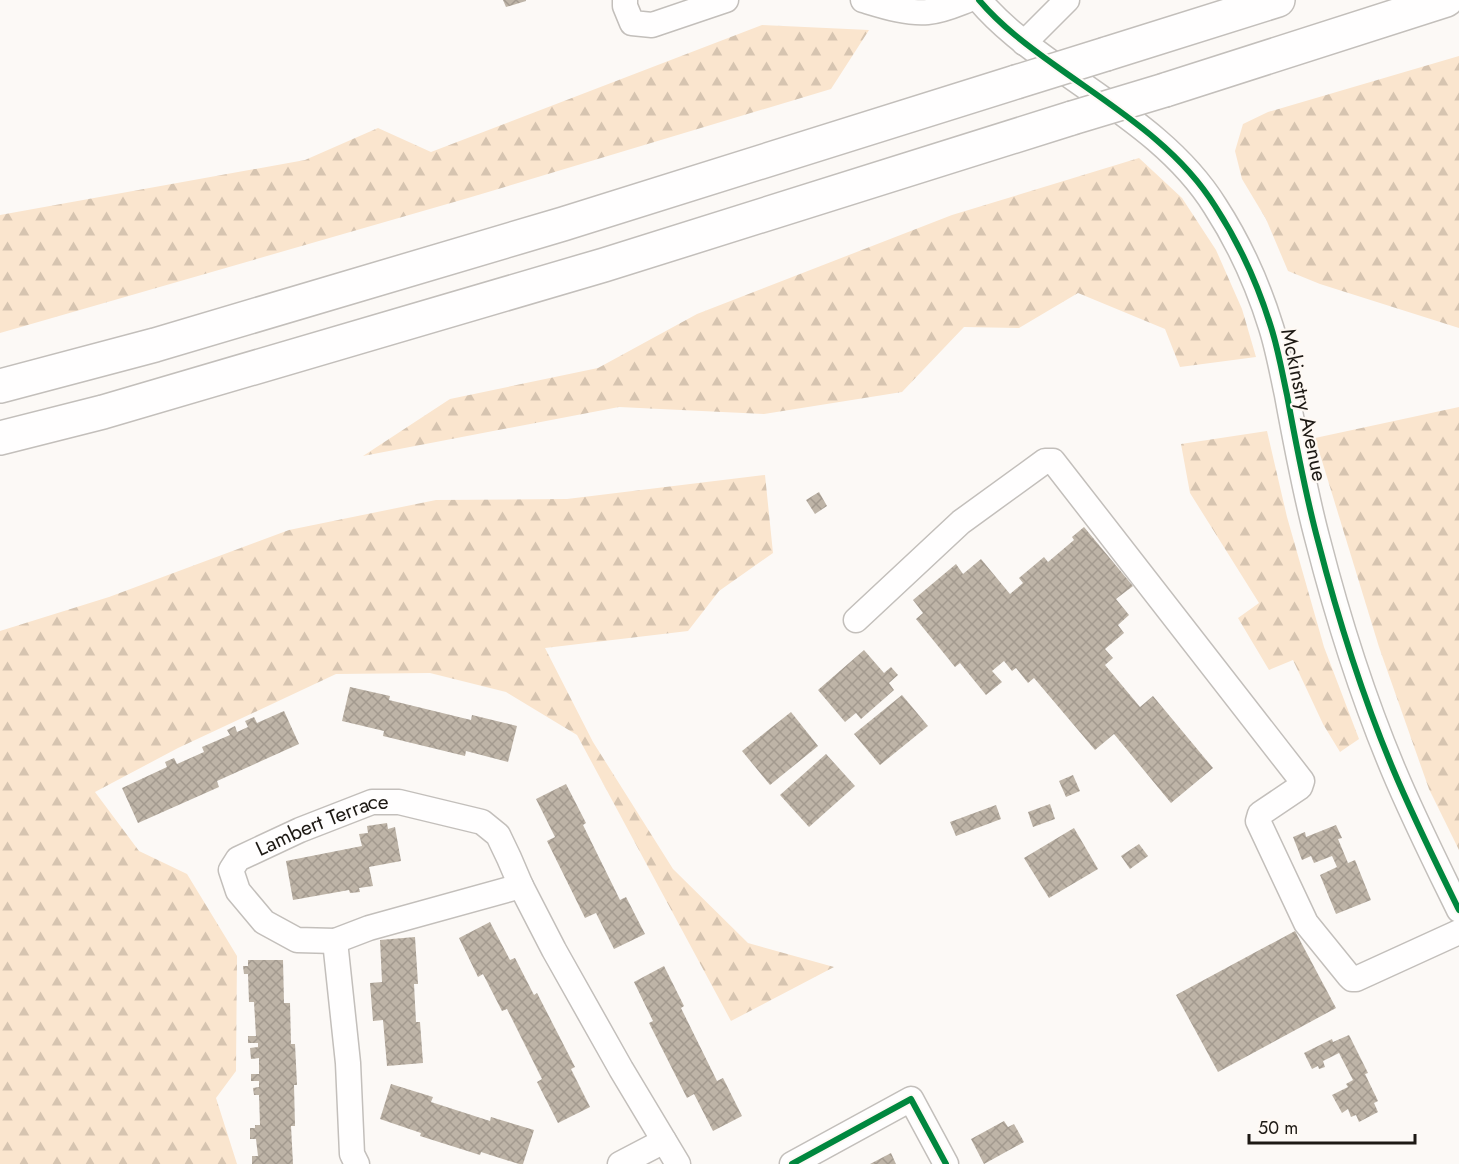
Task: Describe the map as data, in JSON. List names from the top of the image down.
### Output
{
  "streets": {
    "street": ["Mckinstry Avenue", "Lambert Terrace"]
  },
  "scale_bar": "50 m"
}
